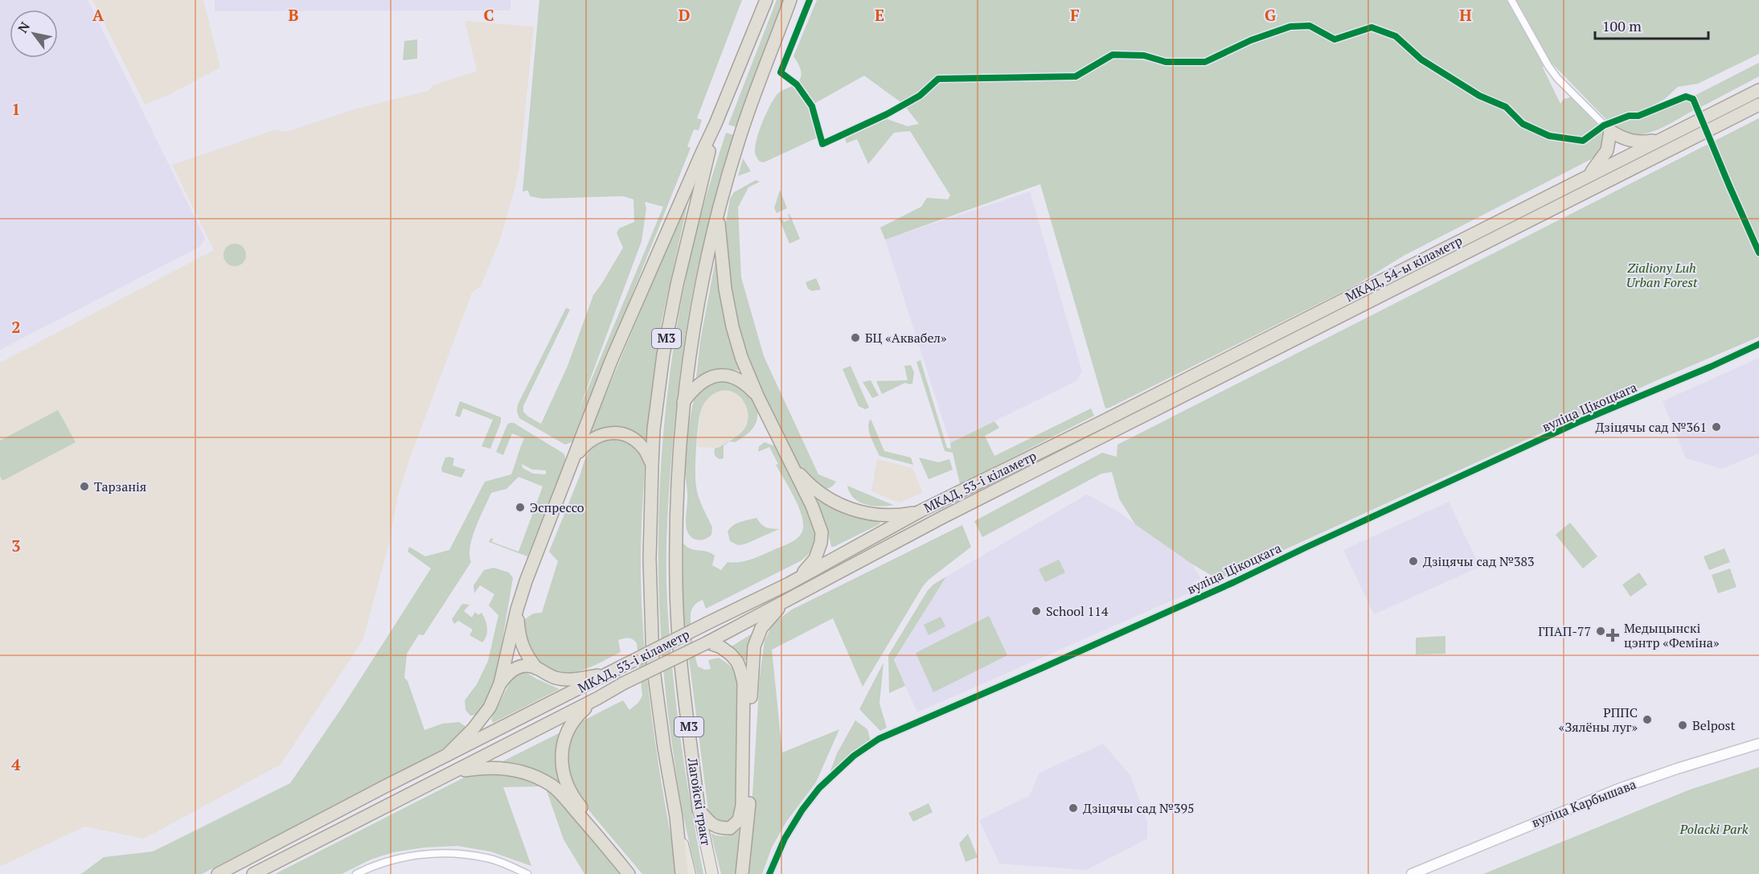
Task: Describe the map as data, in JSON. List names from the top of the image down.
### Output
{
  "streets": {
    "highway": [
      "МКАД, 54-ы кіламетр",
      "М3",
      "МКАД, 53-і кіламетр",
      "Лагойскі тракт"
    ],
    "main road": ["вуліца Карбышава"],
    "street": ["вуліца Цікоцкага"]
  },
  "crossings": [
    ["МКАД, 54-ы кіламетр", "МКАД, 53-і кіламетр"],
    ["М3", "Лагойскі тракт"]
  ],
  "parks": ["Zialiony Luh Urban Forest", "Polacki Park"],
  "places": {
    "other": [
      "БЦ «Аквабел»",
      "Дзіцячы сад №361",
      "Тарзанія",
      "Эспрессо",
      "Дзіцячы сад №383",
      "School 114",
      "ГПАП-77",
      "РППС «Зялёны луг»",
      "Belpost",
      "Дзіцячы сад №395"
    ],
    "health": ["Медыцынскі цэнтр «Феміна»"]
  },
  "scale_bar": "100 m",
  "north": "top left",
  "grid": {
    "columns": [
      "A",
      "B",
      "C",
      "D",
      "E",
      "F",
      "G",
      "H"
    ],
    "rows": [
      "1",
      "2",
      "3",
      "4"
    ]
  }
}
